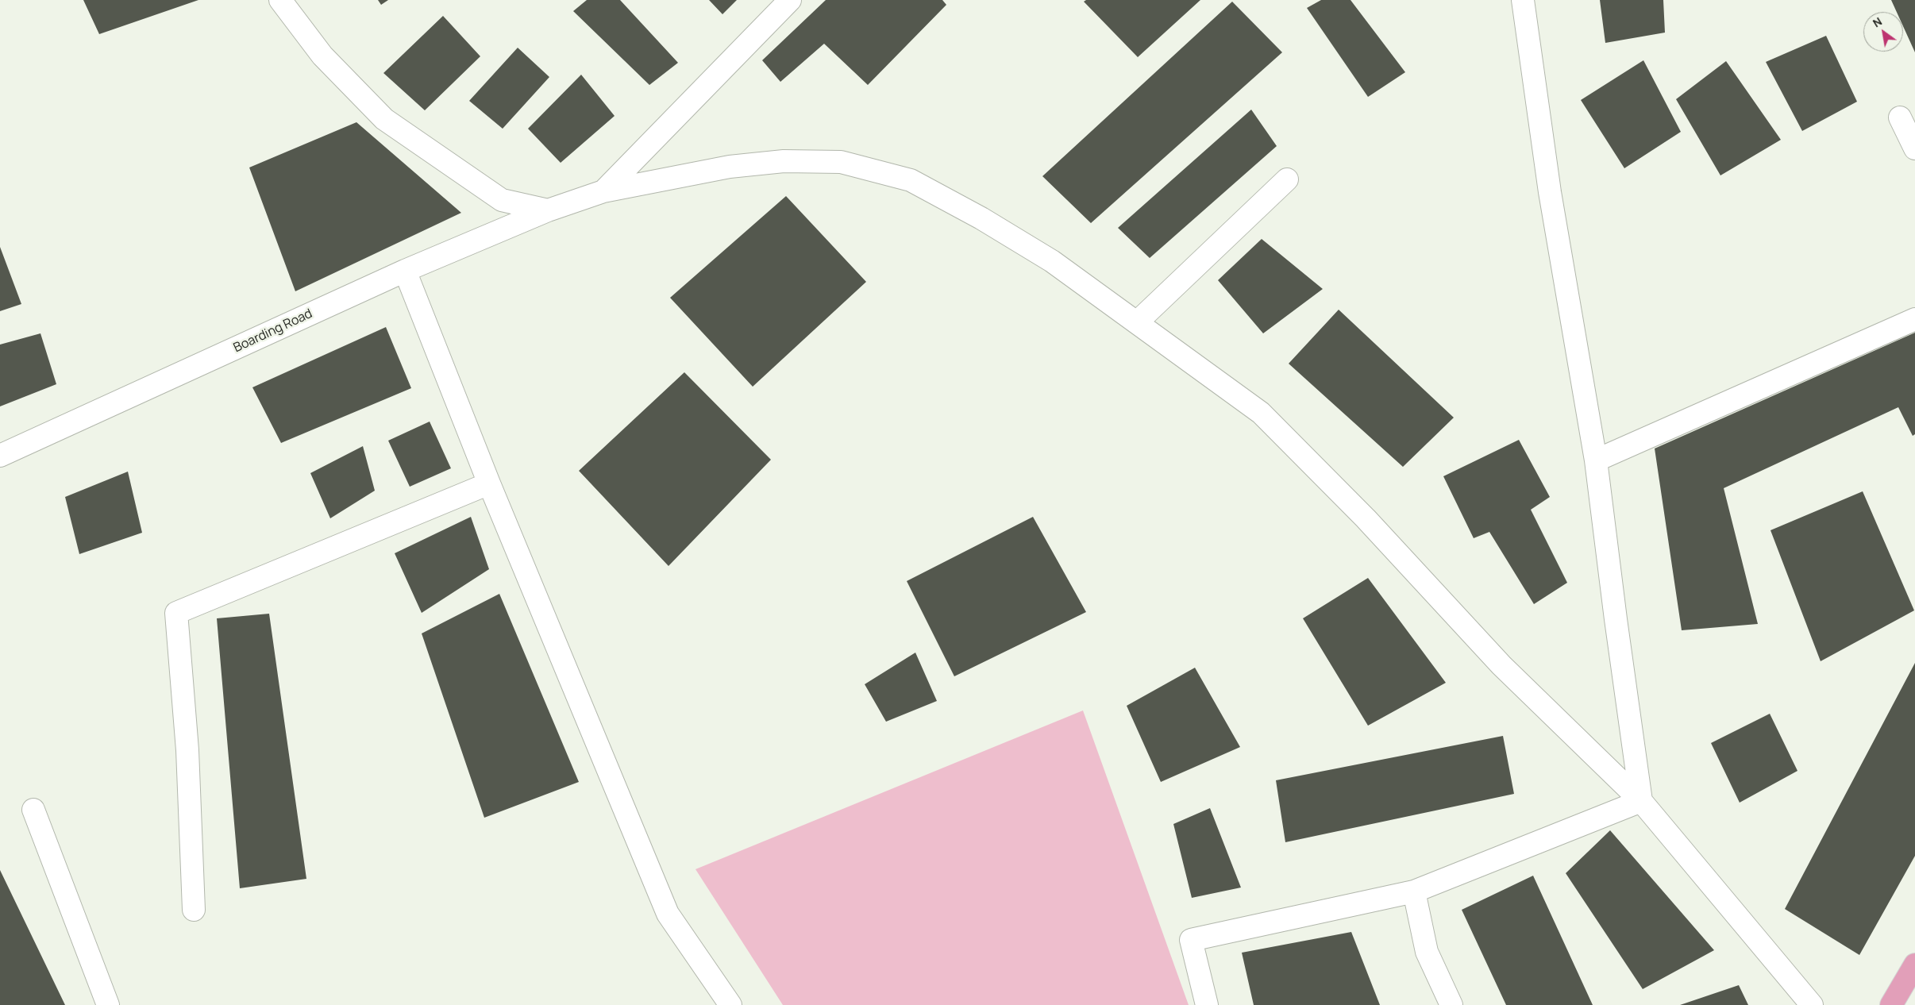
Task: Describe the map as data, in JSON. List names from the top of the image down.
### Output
{
  "streets": {
    "street": ["Boarding Road"]
  },
  "north": "top left"
}
